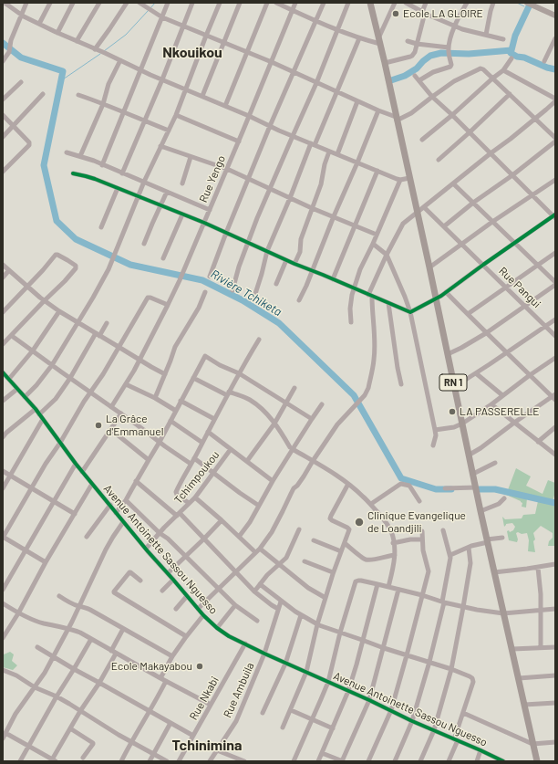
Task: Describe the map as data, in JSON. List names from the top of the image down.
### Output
{
  "streets": {
    "highway": ["RN 1"],
    "street": [
      "Rue Yengo",
      "Rue Pangui",
      "Tchimpoukou",
      "Avenue Antoinette Sassou Nguesso",
      "Rue Ambuila",
      "Rue Nkabi"
    ]
  },
  "crossings": [
    ["Tchimpoukou", "Avenue Antoinette Sassou Nguesso"],
    ["Avenue Antoinette Sassou Nguesso", "Rue Ambuila"],
    ["Avenue Antoinette Sassou Nguesso", "Rue Nkabi"]
  ],
  "districts": ["Nkouikou", "Tchinimina"],
  "water": ["Rivière Tchiketa"],
  "places": [
    "Ecole LA GLOIRE",
    "LA PASSERELLE",
    "La Grâce d'Emmanuel",
    "Clinique Evangelique de Loandjili",
    "Ecole Makayabou"
  ]
}
